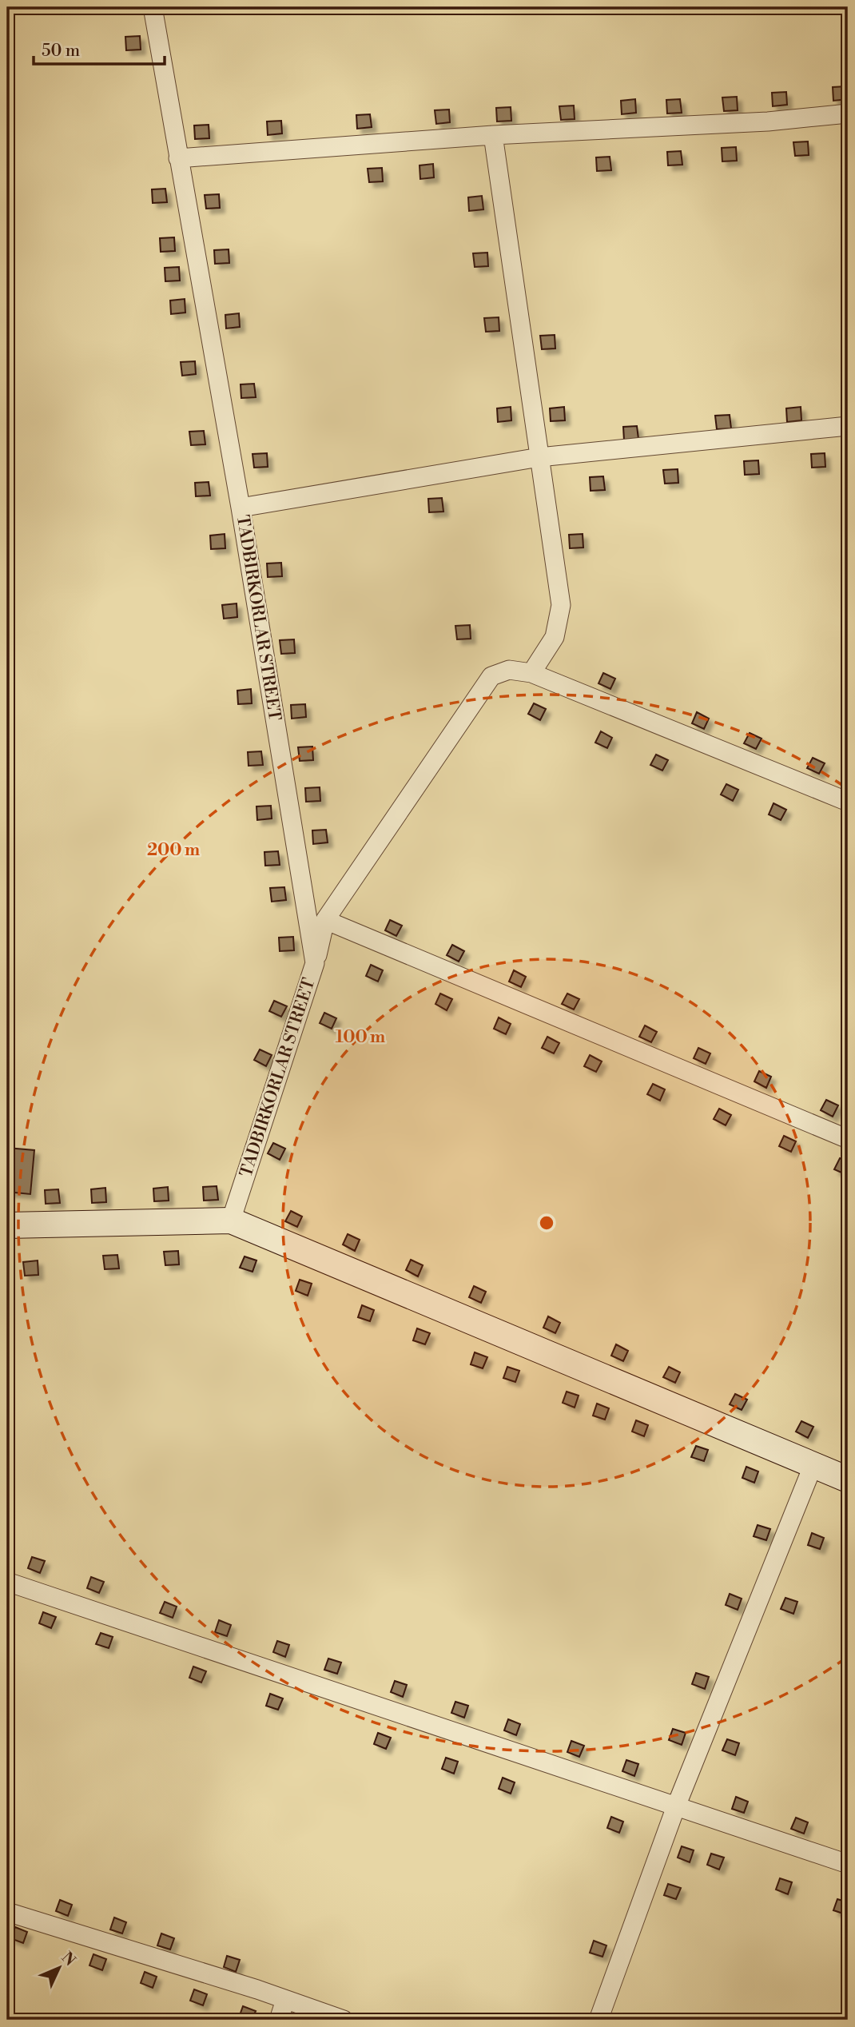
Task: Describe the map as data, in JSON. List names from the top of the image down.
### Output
{
  "streets": {
    "street": ["TADBIRKORLAR STREET"]
  },
  "scale_bar": "50 m",
  "north": "top right",
  "rings": ["200 m", "100 m"]
}
